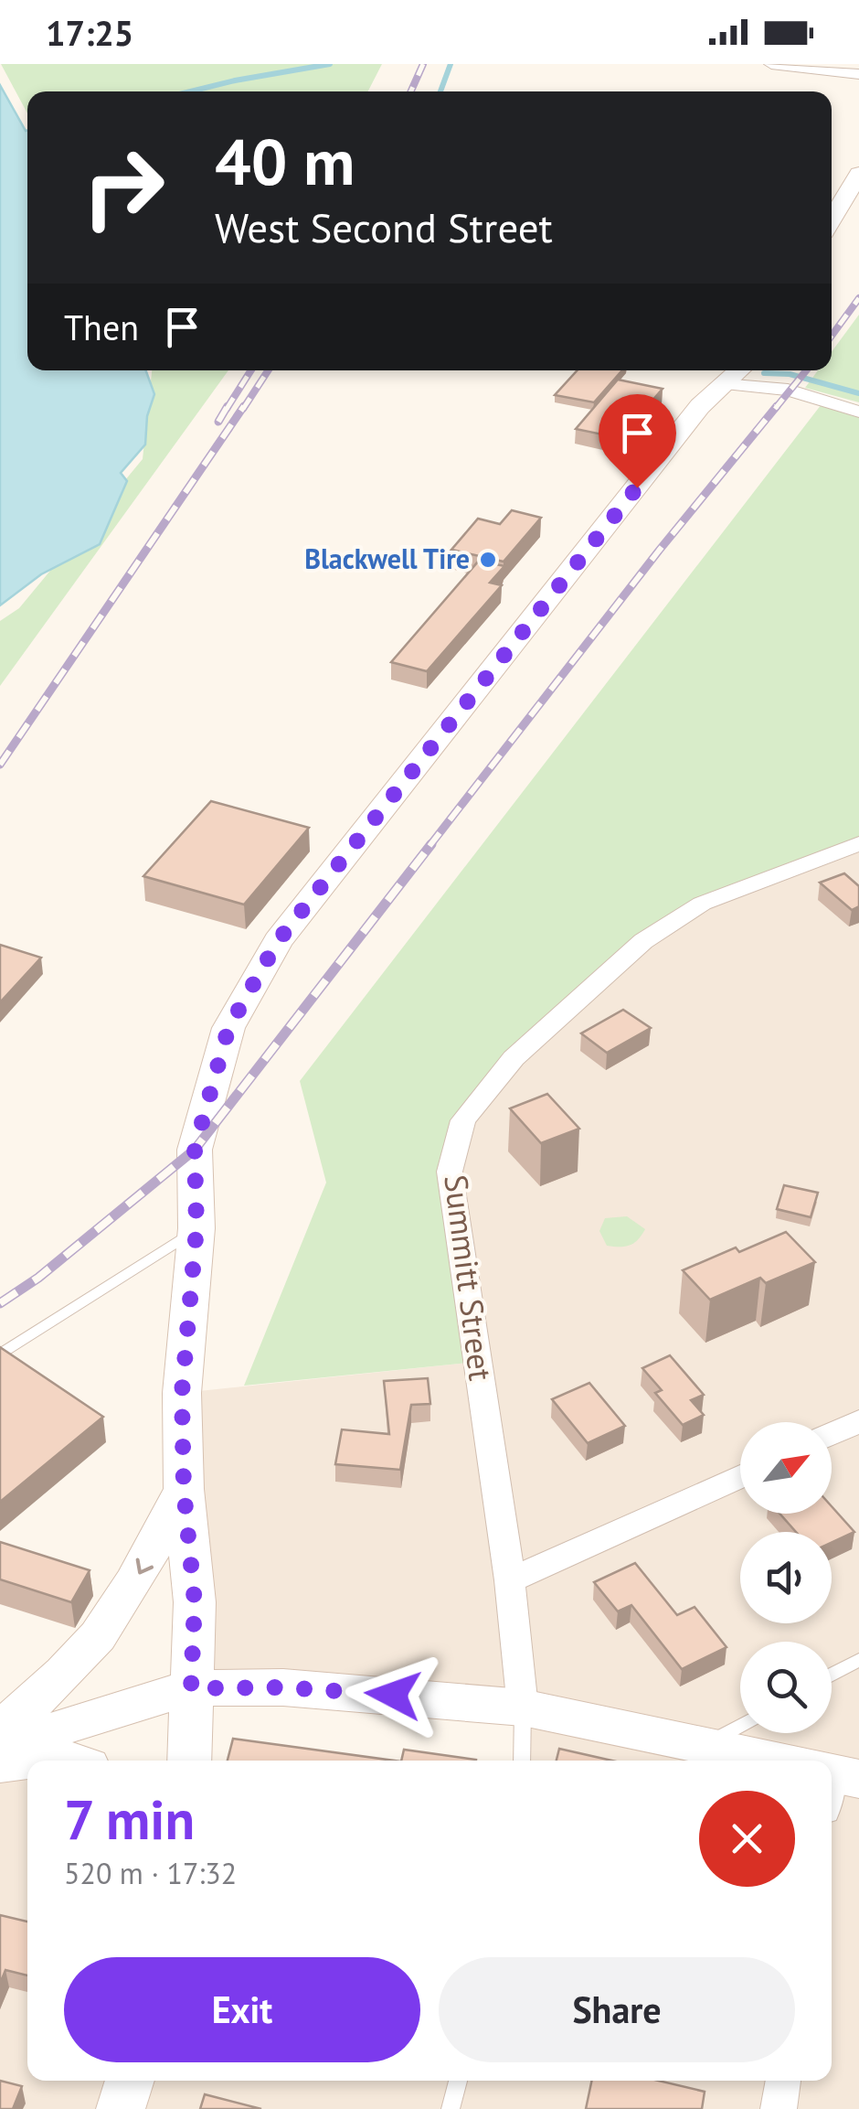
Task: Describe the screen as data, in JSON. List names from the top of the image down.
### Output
{
  "streets": {
    "street": ["Summitt Street"]
  },
  "places": ["Blackwell Tire"],
  "north": "top right",
  "page": {
    "status": "17:25",
    "turn": ["40 m", "West Second Street"],
    "then": "Then",
    "heading": ["7 min", "520 m · 17:32"],
    "buttons": ["Exit", "Share"]
  }
}
